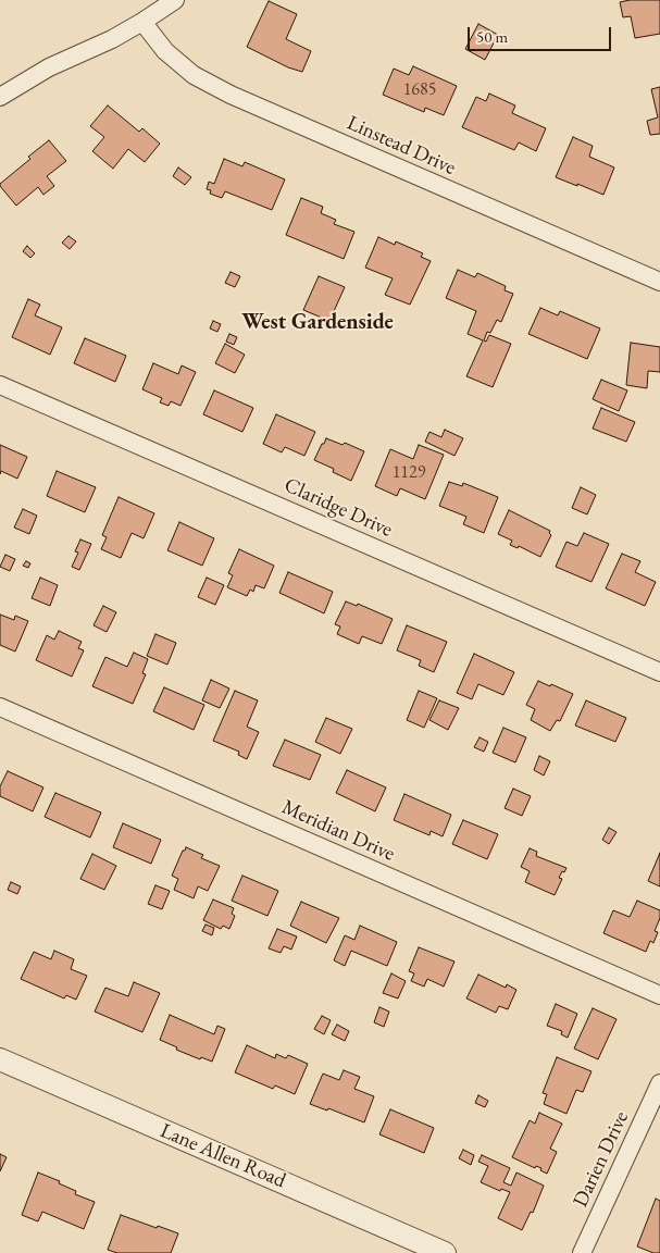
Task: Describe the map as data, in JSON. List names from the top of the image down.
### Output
{
  "streets": {
    "street": [
      "Linstead Drive",
      "Claridge Drive",
      "Meridian Drive",
      "Lane Allen Road",
      "Darien Drive"
    ]
  },
  "districts": ["West Gardenside"],
  "house_numbers": ["1685", "1129"],
  "scale_bar": "50 m"
}
